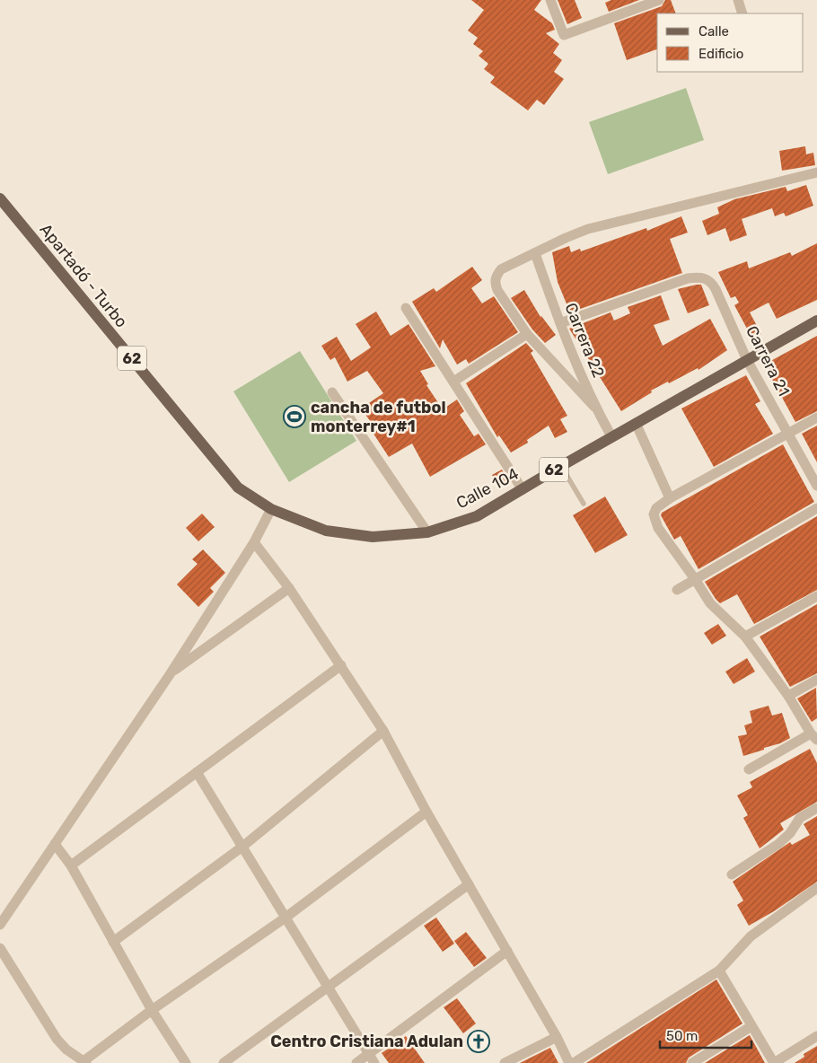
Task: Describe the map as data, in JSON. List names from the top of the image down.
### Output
{
  "streets": {
    "main road": ["Apartadó - Turbo", "62", "Calle 104"],
    "street": ["Carrera 22", "Carrera 21"]
  },
  "crossings": [
    ["Apartadó - Turbo", "Calle 104"],
    ["Carrera 22", "Carrera 21"],
    ["Carrera 22", "Calle 104"],
    ["Carrera 21", "Calle 104"]
  ],
  "places": {
    "sports": ["cancha de futbol monterrey#1"],
    "church": ["Centro Cristiana Adulan"]
  },
  "legend": ["Calle", "Edificio"],
  "scale_bar": "50 m"
}
